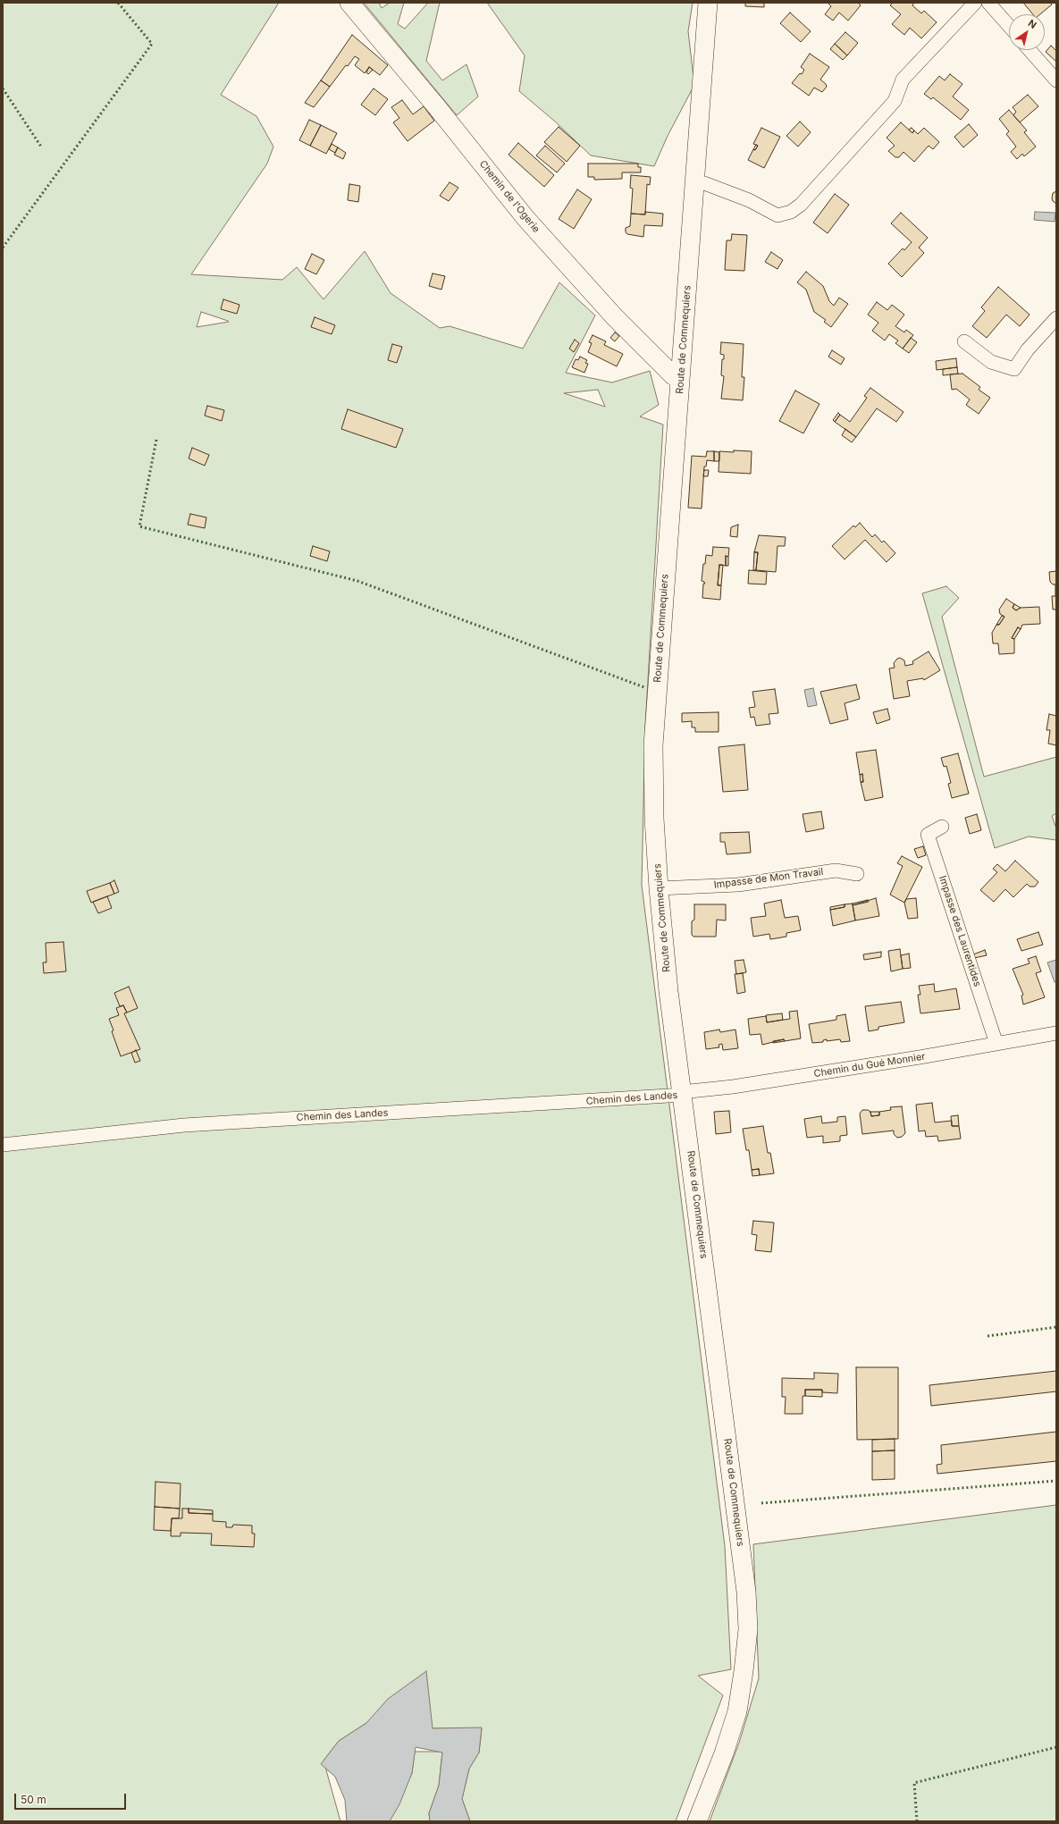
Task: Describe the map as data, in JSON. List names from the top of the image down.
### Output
{
  "streets": {
    "street": [
      "Chemin de l'Ogerie",
      "Route de Commequiers",
      "Impasse de Mon Travail",
      "Impasse des Laurentides",
      "Chemin du Gué Monnier",
      "Chemin des Landes"
    ]
  },
  "crossings": [
    ["Chemin de l'Ogerie", "Route de Commequiers"],
    ["Route de Commequiers", "Impasse de Mon Travail"],
    ["Route de Commequiers", "Chemin du Gué Monnier"],
    ["Route de Commequiers", "Chemin des Landes"],
    ["Impasse des Laurentides", "Chemin du Gué Monnier"],
    ["Chemin du Gué Monnier", "Chemin des Landes"]
  ],
  "scale_bar": "50 m",
  "north": "top right"
}
